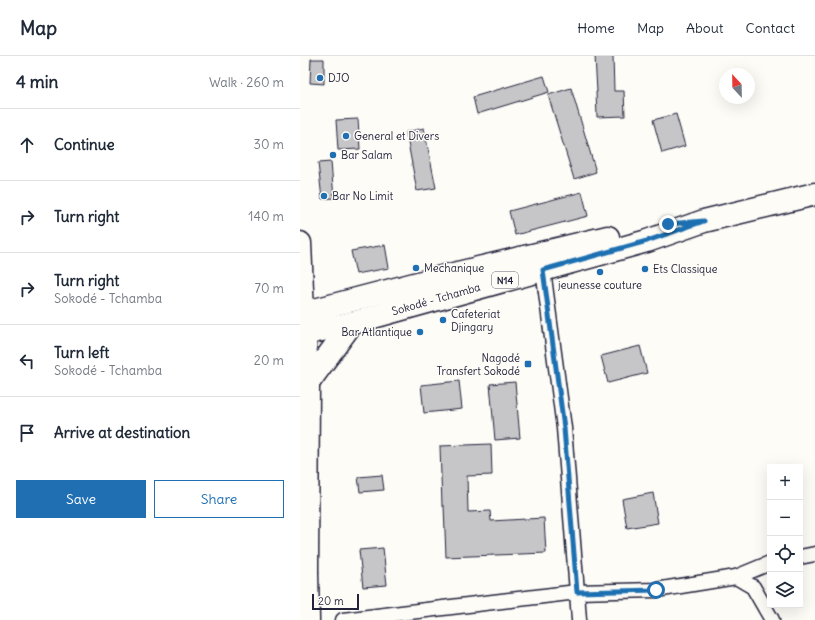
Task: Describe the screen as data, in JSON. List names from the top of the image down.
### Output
{
  "streets": {
    "main road": ["N14", "Sokodé - Tchamba"]
  },
  "places": {
    "other": [
      "DJO",
      "General et Divers",
      "Bar Salam",
      "Bar No Limit",
      "Mechanique",
      "Ets Classique",
      "jeunesse couture",
      "Cafeteriat Djingary",
      "Bar Atlantique"
    ],
    "transit": ["Nagodé Transfert Sokodé"]
  },
  "scale_bar": "20 m",
  "north": "top",
  "page": {
    "header": "Map",
    "nav": [
      "Home",
      "Map",
      "About",
      "Contact"
    ],
    "heading": ["4 min", "Walk · 260 m"],
    "list": [
      ["Continue", "30 m"],
      ["Turn right", "140 m"],
      ["Turn right", "Sokodé - Tchamba", "70 m"],
      ["Turn left", "Sokodé - Tchamba", "20 m"],
      "Arrive at destination"
    ],
    "map_buttons": ["+", "−"],
    "buttons": ["Save", "Share"],
    "scale": "20 m"
  }
}
